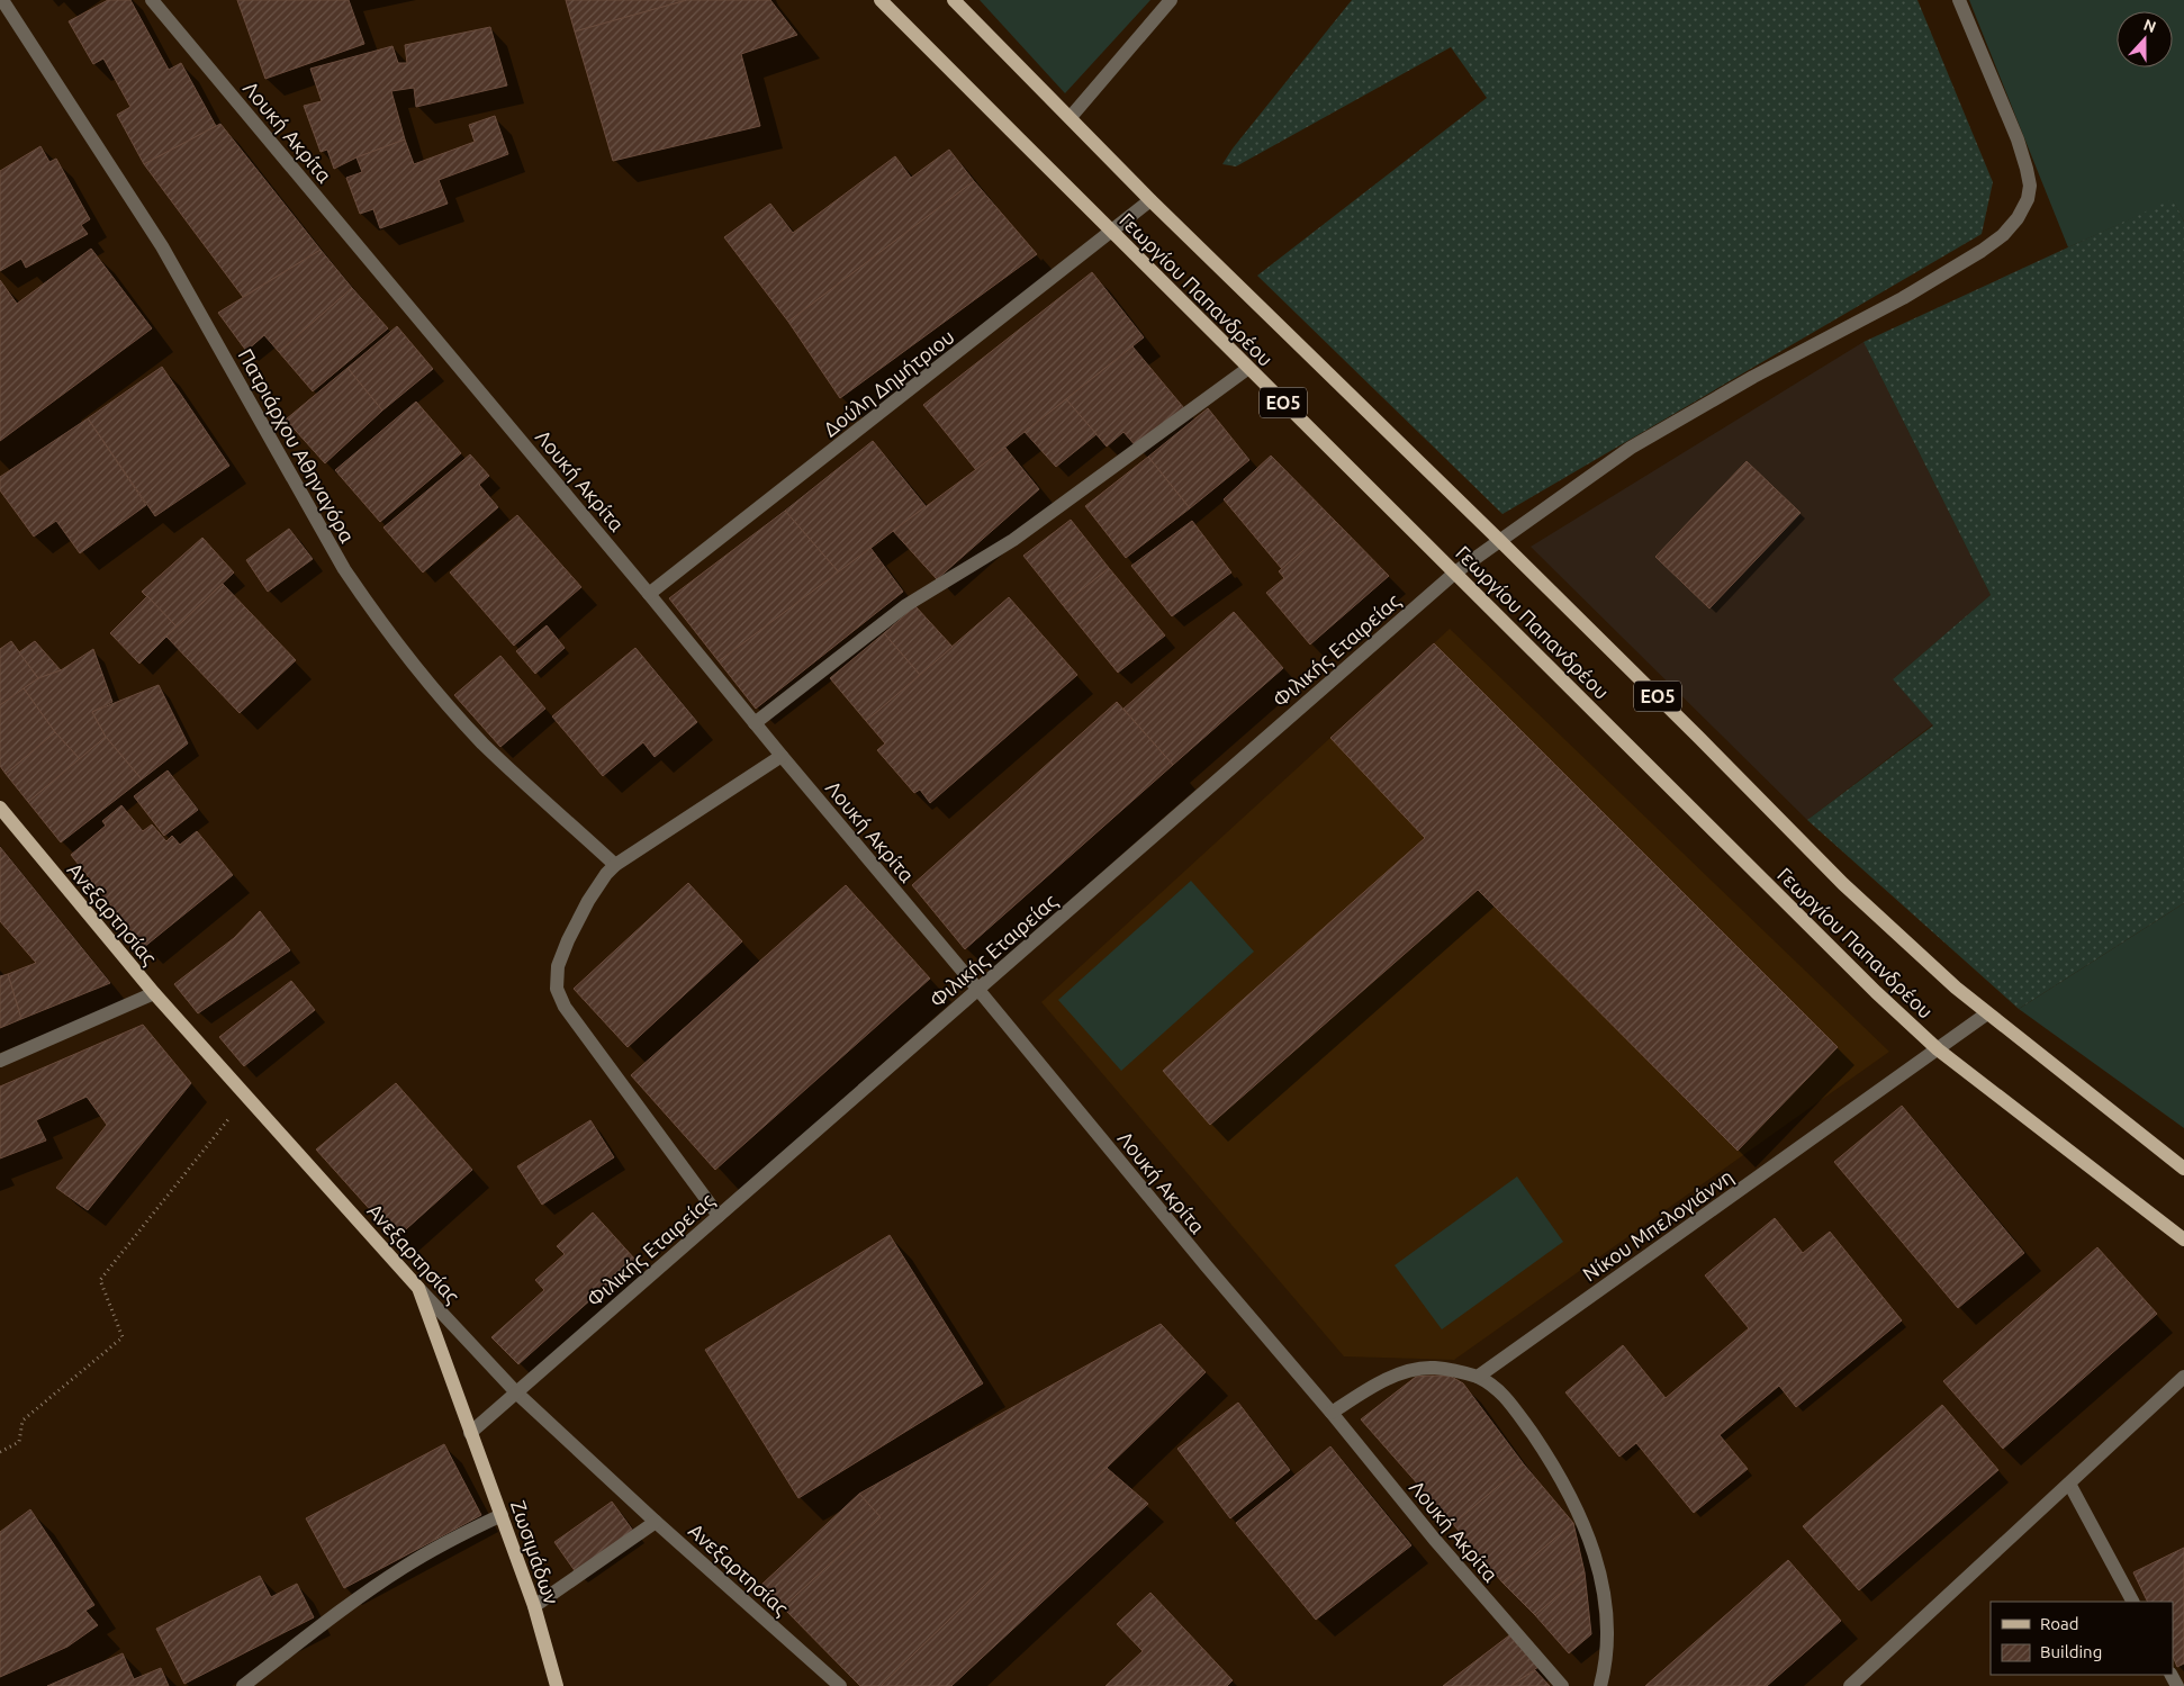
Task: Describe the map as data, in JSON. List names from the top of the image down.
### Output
{
  "streets": {
    "main road": [
      "Γεωργίου Παπανδρέου",
      "ΕΟ5",
      "Ανεξαρτησίας",
      "Ζωσιμάδων"
    ],
    "street": [
      "Λουκή Ακρίτα",
      "Δούλη Δημήτριου",
      "Πατριάρχου Αθηναγόρα",
      "Φιλικής Εταιρείας",
      "Νίκου Μπελογιάννη"
    ]
  },
  "crossings": [
    ["Λουκή Ακρίτα", "Δούλη Δημήτριου"],
    ["Λουκή Ακρίτα", "Φιλικής Εταιρείας"],
    ["Γεωργίου Παπανδρέου", "Δούλη Δημήτριου"],
    ["Γεωργίου Παπανδρέου", "Φιλικής Εταιρείας"],
    ["Γεωργίου Παπανδρέου", "Νίκου Μπελογιάννη"],
    ["Φιλικής Εταιρείας", "Ανεξαρτησίας"],
    ["Ανεξαρτησίας", "Ζωσιμάδων"]
  ],
  "legend": ["Road", "Building"],
  "north": "top"
}
